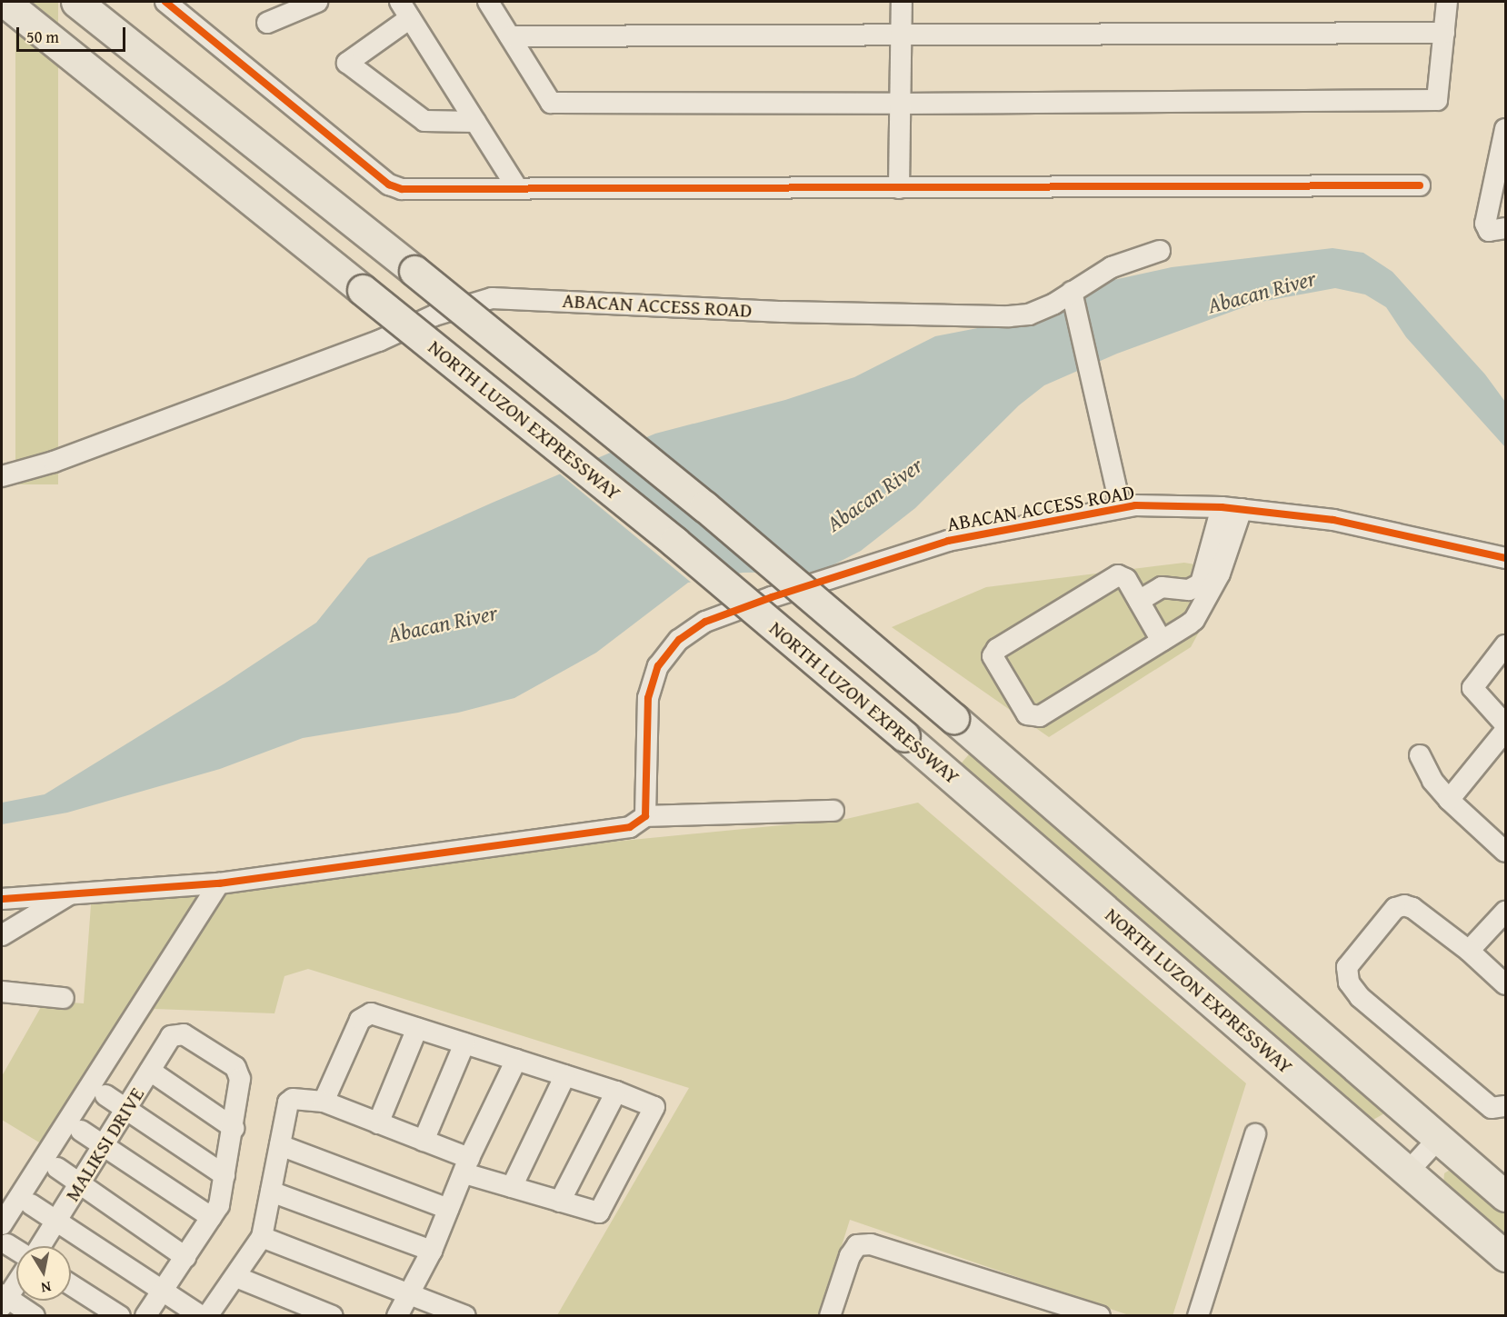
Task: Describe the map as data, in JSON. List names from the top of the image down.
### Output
{
  "streets": {
    "highway": ["NORTH LUZON EXPRESSWAY"],
    "street": ["ABACAN ACCESS ROAD", "MALIKSI DRIVE"]
  },
  "water": ["Abacan River"],
  "scale_bar": "50 m",
  "north": "bottom"
}
